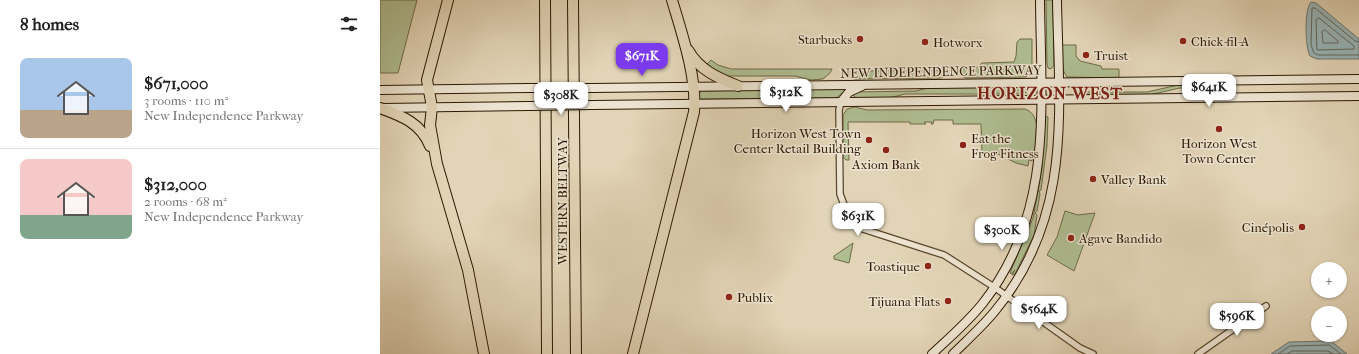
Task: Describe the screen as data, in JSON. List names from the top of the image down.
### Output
{
  "streets": {
    "highway": ["WESTERN BELTWAY"],
    "main road": ["NEW INDEPENDENCE PARKWAY"]
  },
  "districts": ["HORIZON WEST"],
  "places": [
    "Starbucks",
    "Chick-fil-A",
    "Hotworx",
    "Truist",
    "Horizon West Town Center",
    "Horizon West Town Center Retail Building",
    "Eat the Frog Fitness",
    "Axiom Bank",
    "Valley Bank",
    "Cinépolis",
    "Agave Bandido",
    "Toastique",
    "Publix",
    "Tijuana Flats"
  ],
  "page": {
    "heading": "8 homes",
    "price": [
      "$671K",
      "$641K",
      "$312K",
      "$308K",
      "$631K",
      "$300K",
      "$564K",
      "$596K"
    ],
    "list": [
      {
        "name": "$671,000",
        "note": "3 rooms · 110 m² · New Independence Parkway"
      },
      {
        "name": "$312,000",
        "note": "2 rooms · 68 m² · New Independence Parkway"
      }
    ],
    "map_buttons": ["+", "−"]
  }
}
